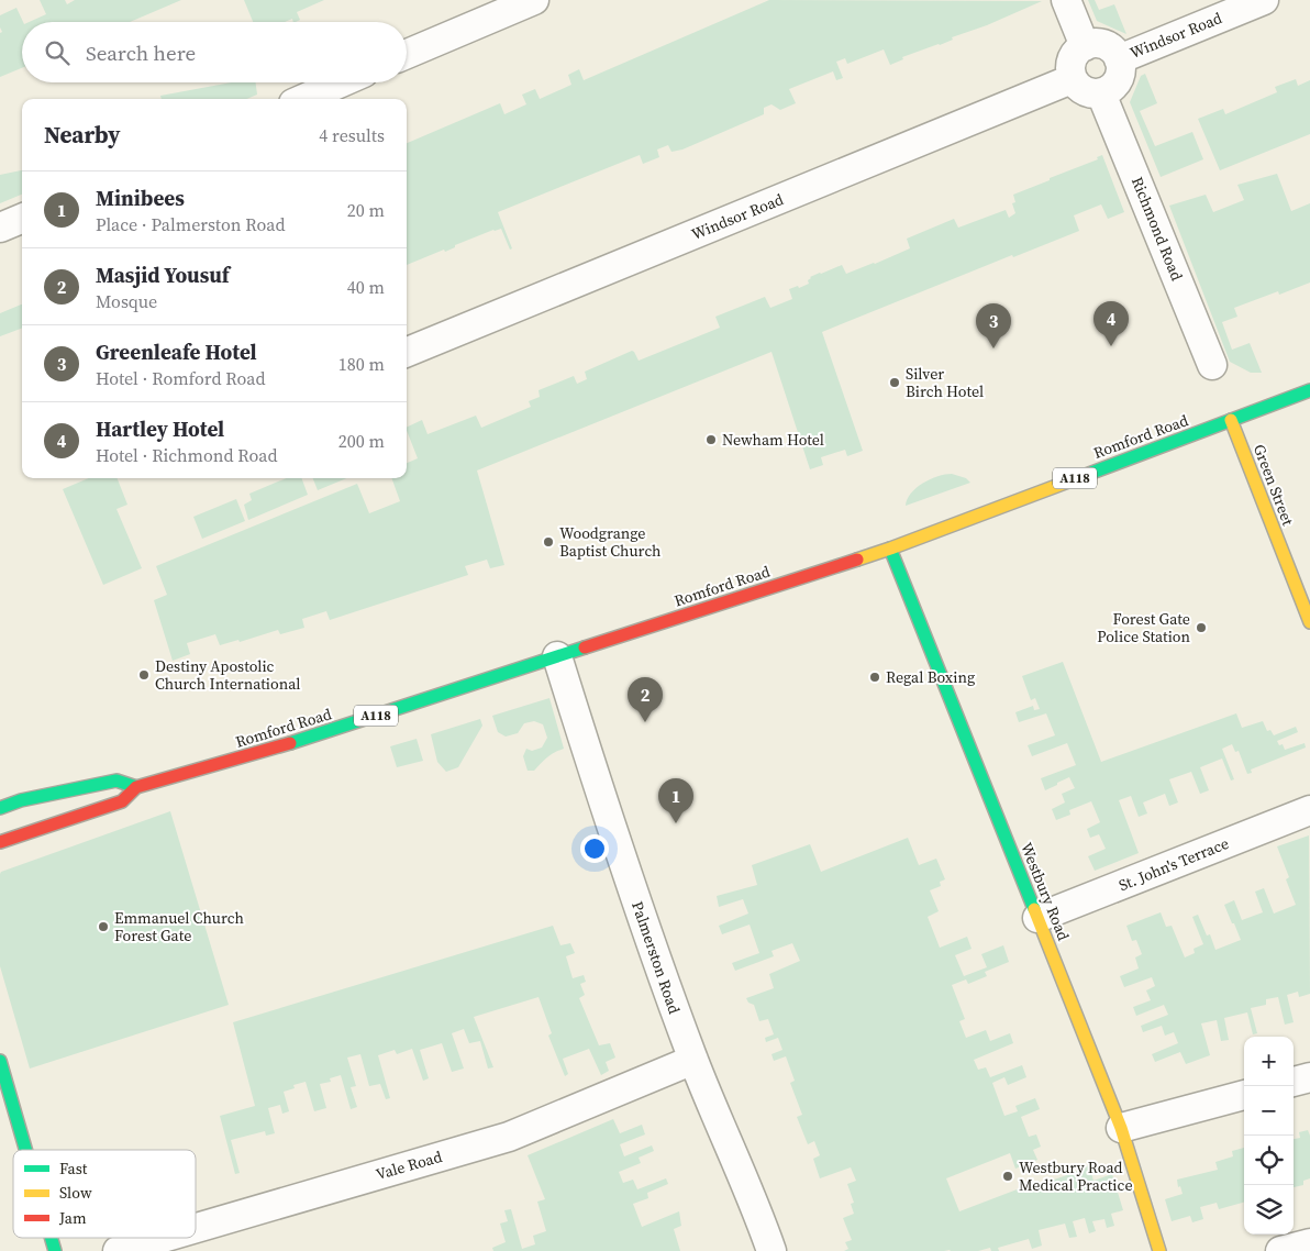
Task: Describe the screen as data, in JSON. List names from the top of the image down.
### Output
{
  "streets": {
    "main road": [
      "Romford Road",
      "A118",
      "Green Street",
      "Westbury Road"
    ],
    "street": [
      "Windsor Road",
      "Richmond Road",
      "St. John's Terrace",
      "Palmerston Road",
      "Vale Road"
    ]
  },
  "crossings": [
    ["Windsor Road", "Richmond Road"],
    ["Romford Road", "Green Street"],
    ["Romford Road", "Westbury Road"],
    ["Romford Road", "Palmerston Road"],
    ["St. John's Terrace", "Westbury Road"],
    ["Palmerston Road", "Vale Road"]
  ],
  "places": [
    "Silver Birch Hotel",
    "Newham Hotel",
    "Woodgrange Baptist Church",
    "Forest Gate Police Station",
    "Destiny Apostolic Church International",
    "Regal Boxing",
    "Emmanuel Church Forest Gate",
    "Westbury Road Medical Practice"
  ],
  "legend": ["Fast", "Slow", "Jam"],
  "page": {
    "search": "Search here",
    "heading": ["Nearby", "4 results"],
    "list": [
      {
        "mark": "1",
        "name": "Minibees",
        "note": "Place · Palmerston Road",
        "value": "20 m"
      },
      {
        "mark": "2",
        "name": "Masjid Yousuf",
        "note": "Mosque",
        "value": "40 m"
      },
      {
        "mark": "3",
        "name": "Greenleafe Hotel",
        "note": "Hotel · Romford Road",
        "value": "180 m"
      },
      {
        "mark": "4",
        "name": "Hartley Hotel",
        "note": "Hotel · Richmond Road",
        "value": "200 m"
      }
    ],
    "pins": [
      "4",
      "3",
      "2",
      "1"
    ],
    "map_buttons": ["+", "−"]
  }
}
